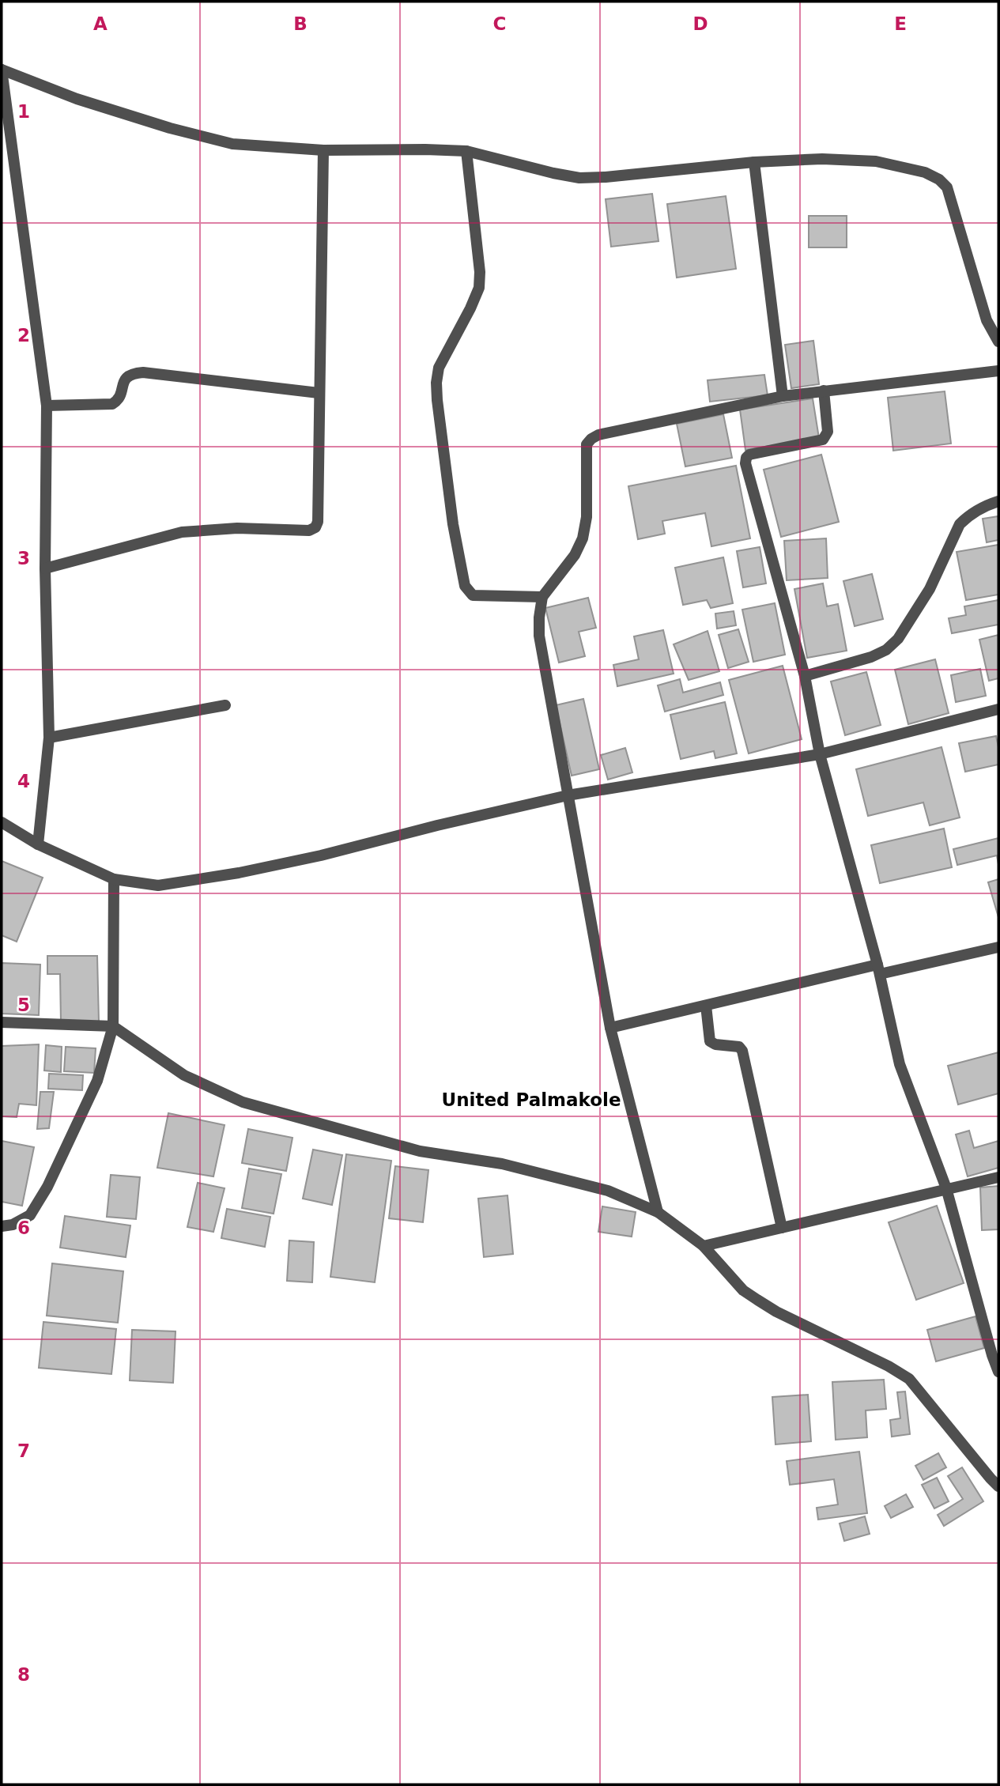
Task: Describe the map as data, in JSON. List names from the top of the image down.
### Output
{
  "districts": ["United Palmakole"],
  "grid": {
    "columns": [
      "A",
      "B",
      "C",
      "D",
      "E"
    ],
    "rows": [
      "1",
      "2",
      "3",
      "4",
      "5",
      "6",
      "7",
      "8"
    ]
  }
}
